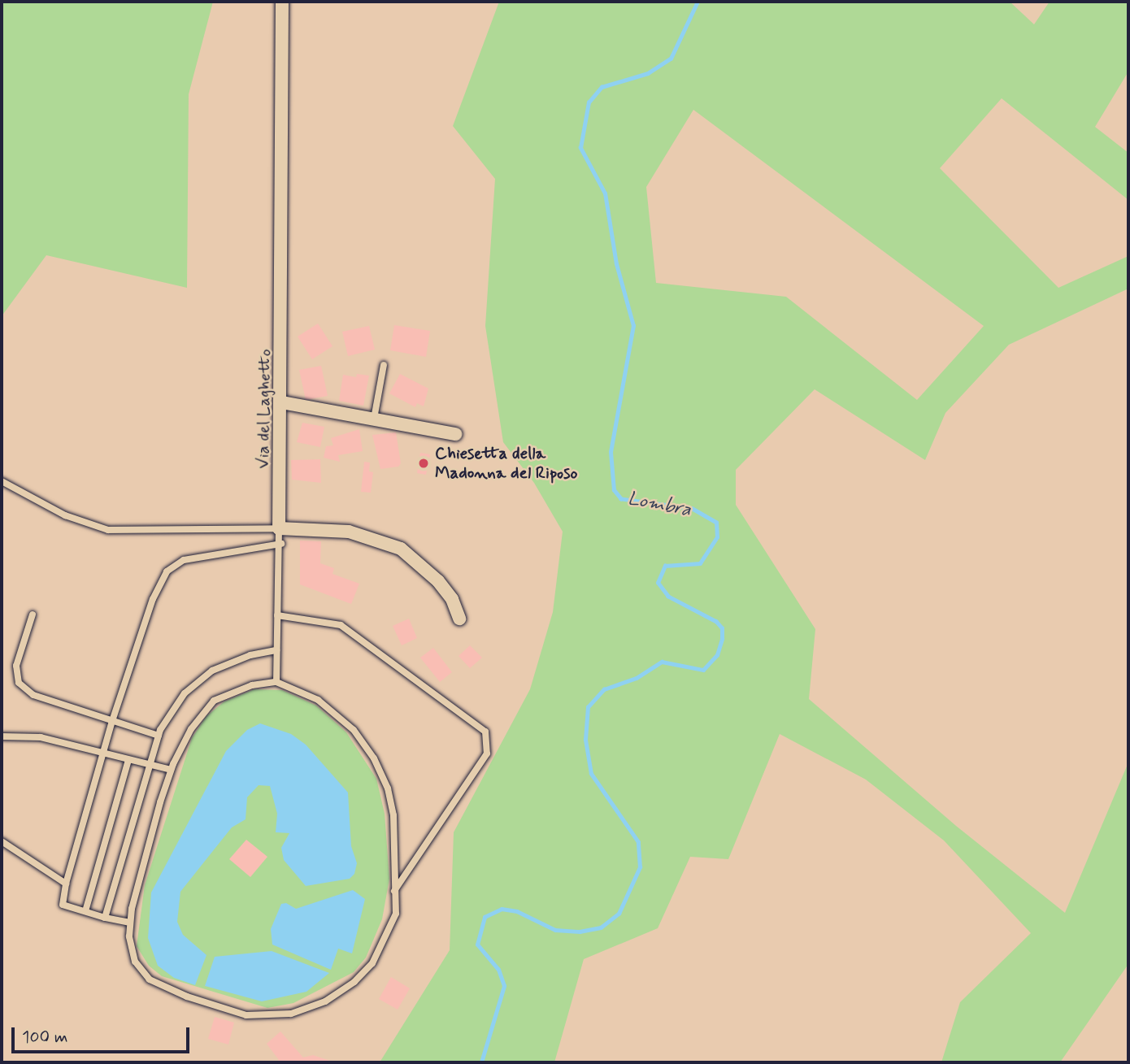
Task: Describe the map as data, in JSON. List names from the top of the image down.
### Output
{
  "streets": {
    "street": ["Via del Laghetto"]
  },
  "water": ["Lombra"],
  "places": ["Chiesetta della Madonna del Riposo"],
  "scale_bar": "100 m"
}
